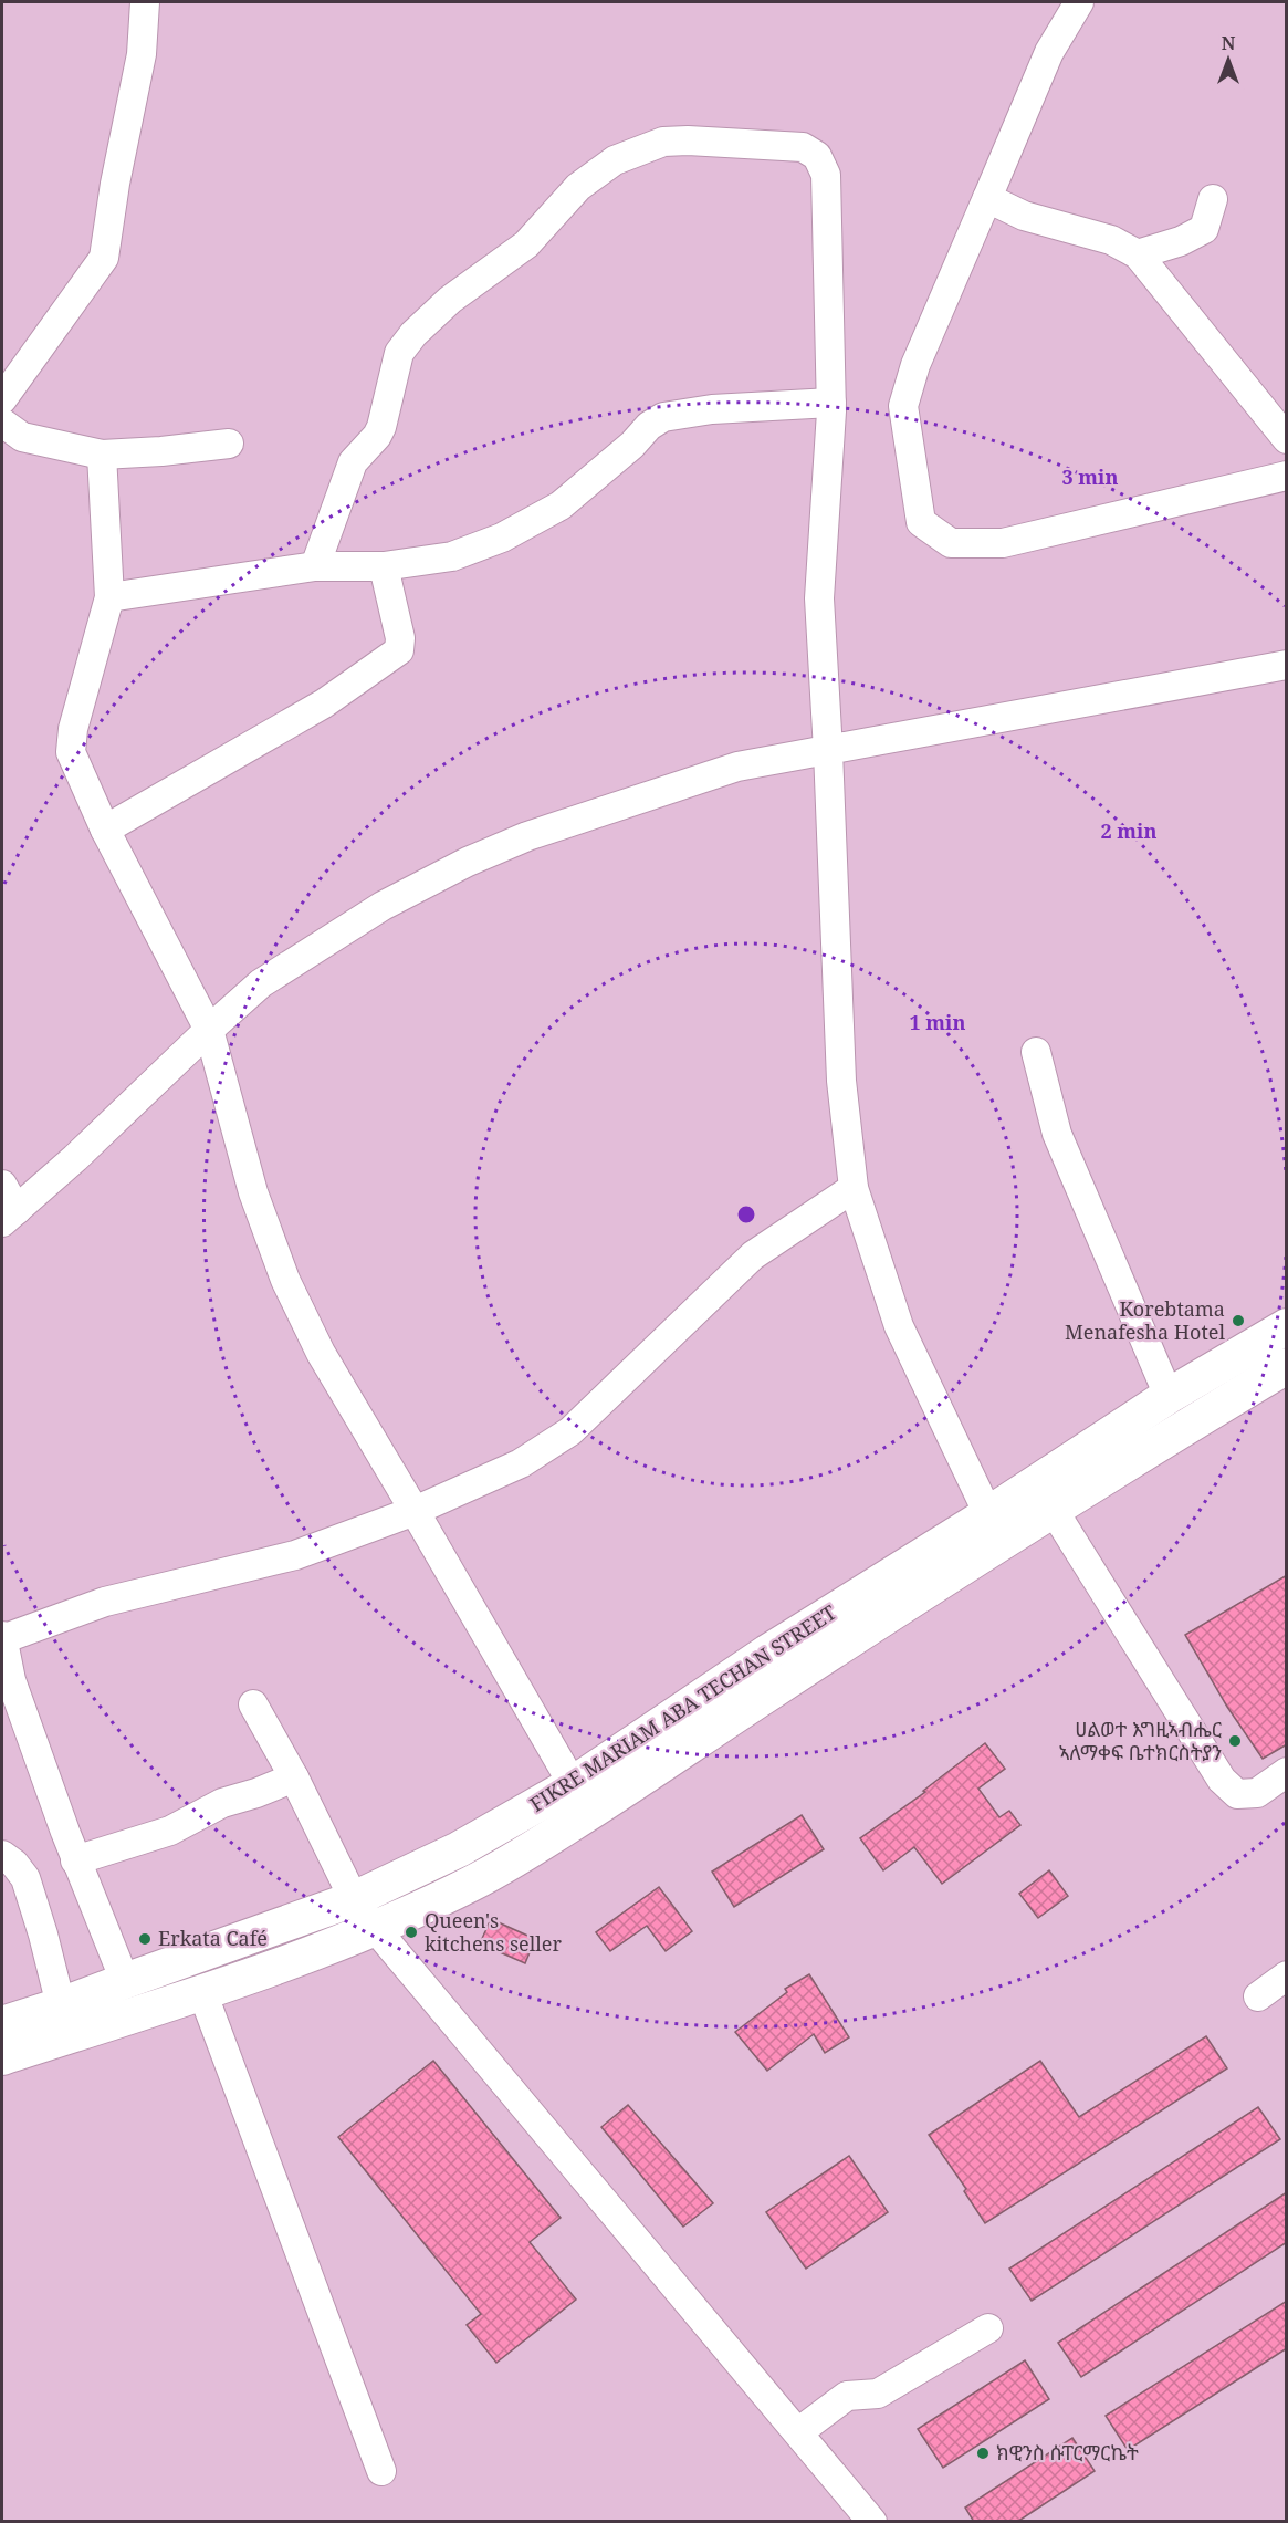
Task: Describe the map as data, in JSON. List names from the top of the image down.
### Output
{
  "streets": {
    "main road": ["FIKRE MARIAM ABA TECHAN STREET"]
  },
  "places": [
    "Korebtama Menafesha Hotel",
    "ሀልወተ እግዚኣብሔር ኣለማቀፍ ቤተክርስትያን",
    "Queen's kitchens seller",
    "Erkata Café",
    "ክዊንስ ሱፐርማርኬት"
  ],
  "north": "top",
  "rings": ["3 min", "2 min", "1 min"]
}
